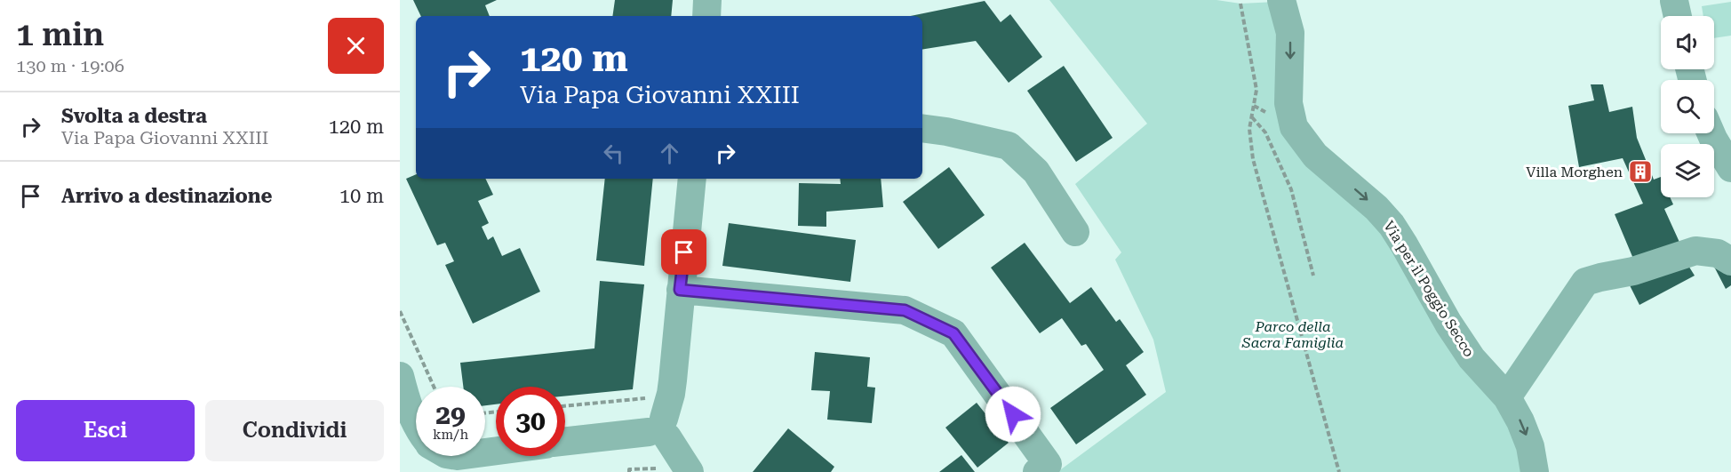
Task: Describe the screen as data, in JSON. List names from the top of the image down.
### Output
{
  "streets": {
    "street": ["Via per il Poggio Secco"]
  },
  "one_way": ["Via per il Poggio Secco"],
  "parks": ["Parco della Sacra Famiglia"],
  "places": {
    "building": ["Villa Morghen"]
  },
  "page": {
    "heading": ["1 min", "130 m · 19:06"],
    "turn": ["120 m", "Via Papa Giovanni XXIII"],
    "list": [
      {
        "name": "Svolta a destra",
        "note": "Via Papa Giovanni XXIII",
        "value": "120 m"
      },
      {
        "name": "Arrivo a destinazione",
        "value": "10 m"
      }
    ],
    "speed": "29 km/h",
    "limit": "30",
    "buttons": ["Esci", "Condividi"]
  }
}
